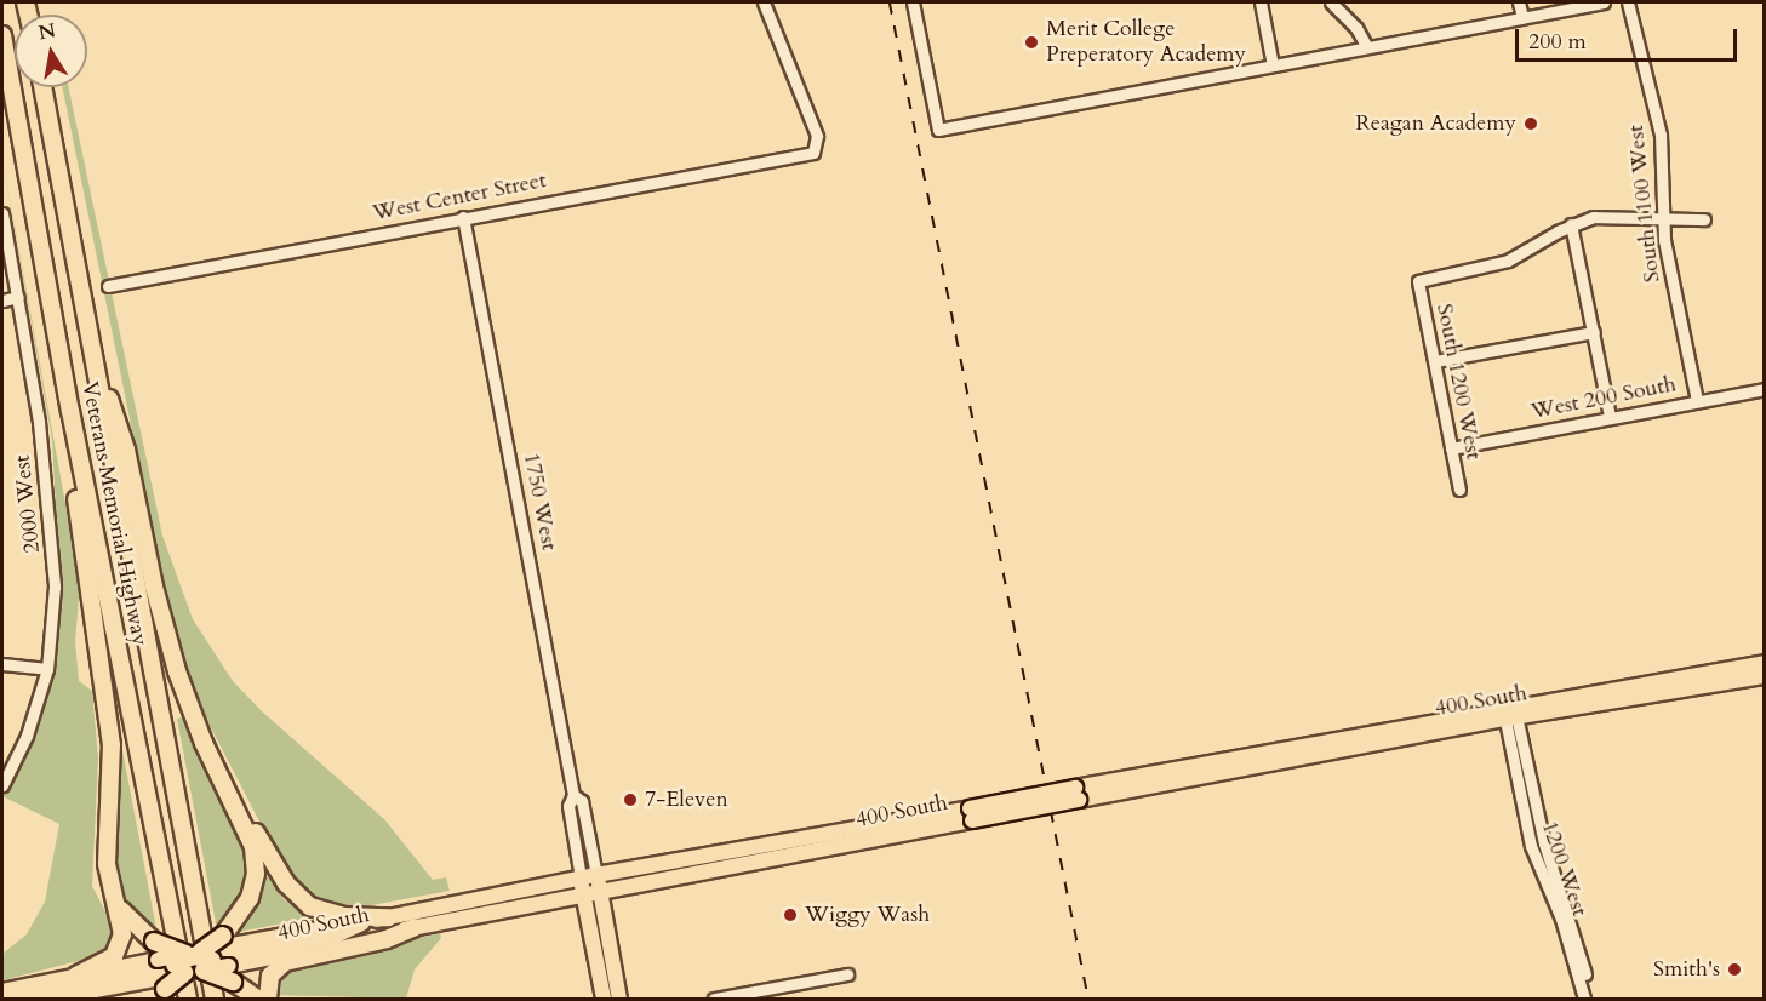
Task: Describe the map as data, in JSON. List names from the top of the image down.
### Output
{
  "streets": {
    "highway": ["Veterans Memorial Highway"],
    "main road": ["1750 West", "400 South"],
    "street": [
      "West Center Street",
      "South 1100 West",
      "South 1200 West",
      "West 200 South",
      "2000 West",
      "1200 West"
    ]
  },
  "crossings": [
    ["West Center Street", "1750 West"],
    ["South 1100 West", "West 200 South"],
    ["South 1200 West", "West 200 South"],
    ["1750 West", "400 South"],
    ["400 South", "1200 West"]
  ],
  "places": [
    "Merit College Preperatory Academy",
    "Reagan Academy",
    "7-Eleven",
    "Wiggy Wash",
    "Smith's"
  ],
  "scale_bar": "200 m",
  "north": "top"
}
